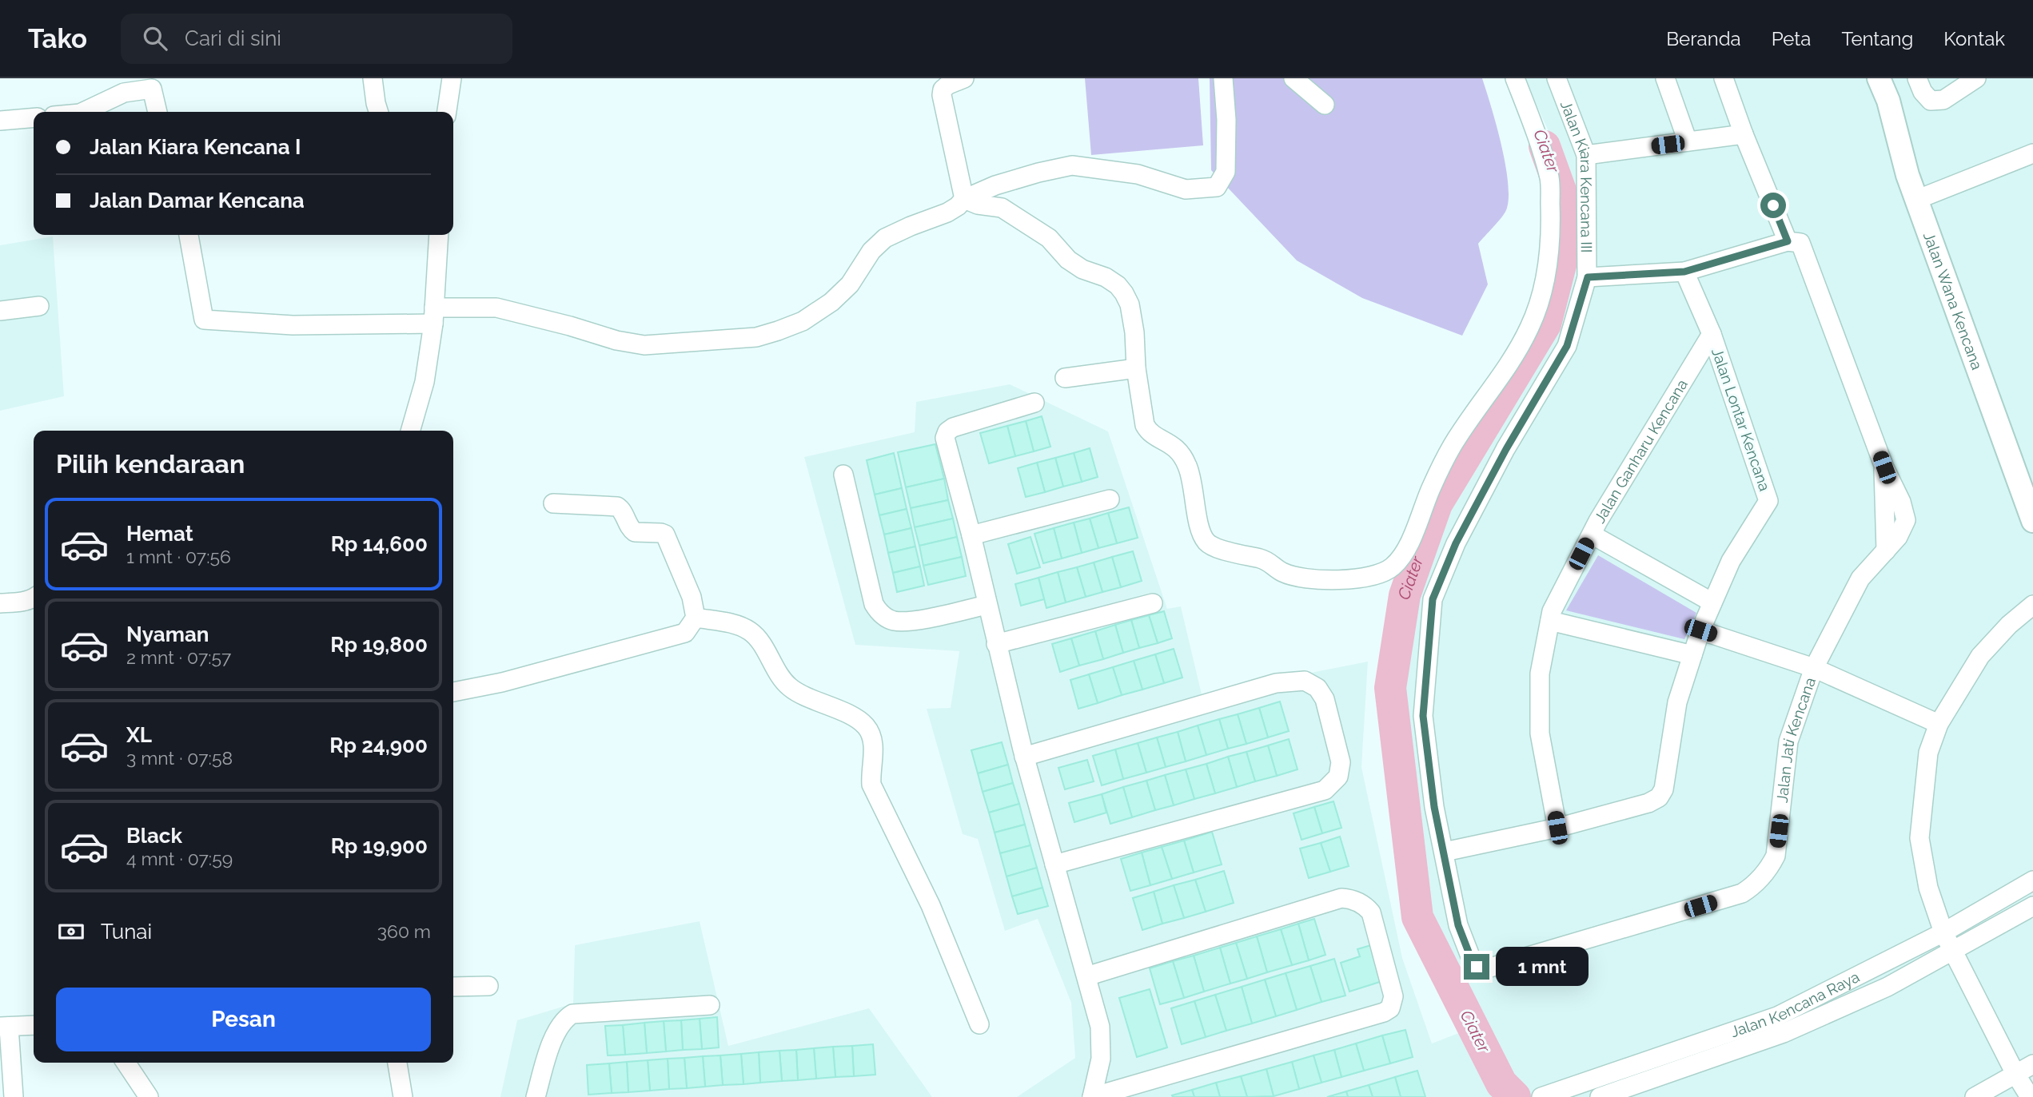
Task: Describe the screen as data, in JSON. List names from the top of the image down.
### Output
{
  "streets": {
    "street": [
      "Jalan Kiara Kencana III",
      "Jalan Wana Kencana",
      "Jalan Lontar Kencana",
      "Jalan Ganharu Kencana",
      "Jalan Jati Kencana",
      "Jalan Kencana Raya"
    ]
  },
  "crossings": [
    ["Jalan Kiara Kencana III", "Jalan Lontar Kencana"],
    ["Jalan Kiara Kencana III", "Jalan Jati Kencana"],
    ["Jalan Lontar Kencana", "Jalan Ganharu Kencana"]
  ],
  "water": ["Ciater"],
  "page": {
    "header": "Tako",
    "search": "Cari di sini",
    "nav": [
      "Beranda",
      "Peta",
      "Tentang",
      "Kontak"
    ],
    "banner": ["Jalan Kiara Kencana I", "Jalan Damar Kencana"],
    "heading": "Pilih kendaraan",
    "list": [
      {
        "name": "Hemat",
        "note": "1 mnt · 07:56",
        "value": "Rp 14,600"
      },
      {
        "name": "Nyaman",
        "note": "2 mnt · 07:57",
        "value": "Rp 19,800"
      },
      {
        "name": "XL",
        "note": "3 mnt · 07:58",
        "value": "Rp 24,900"
      },
      {
        "name": "Black",
        "note": "4 mnt · 07:59",
        "value": "Rp 19,900"
      }
    ],
    "pay": ["Tunai", "360 m"],
    "bubble": "1 mnt",
    "buttons": "Pesan"
  }
}
